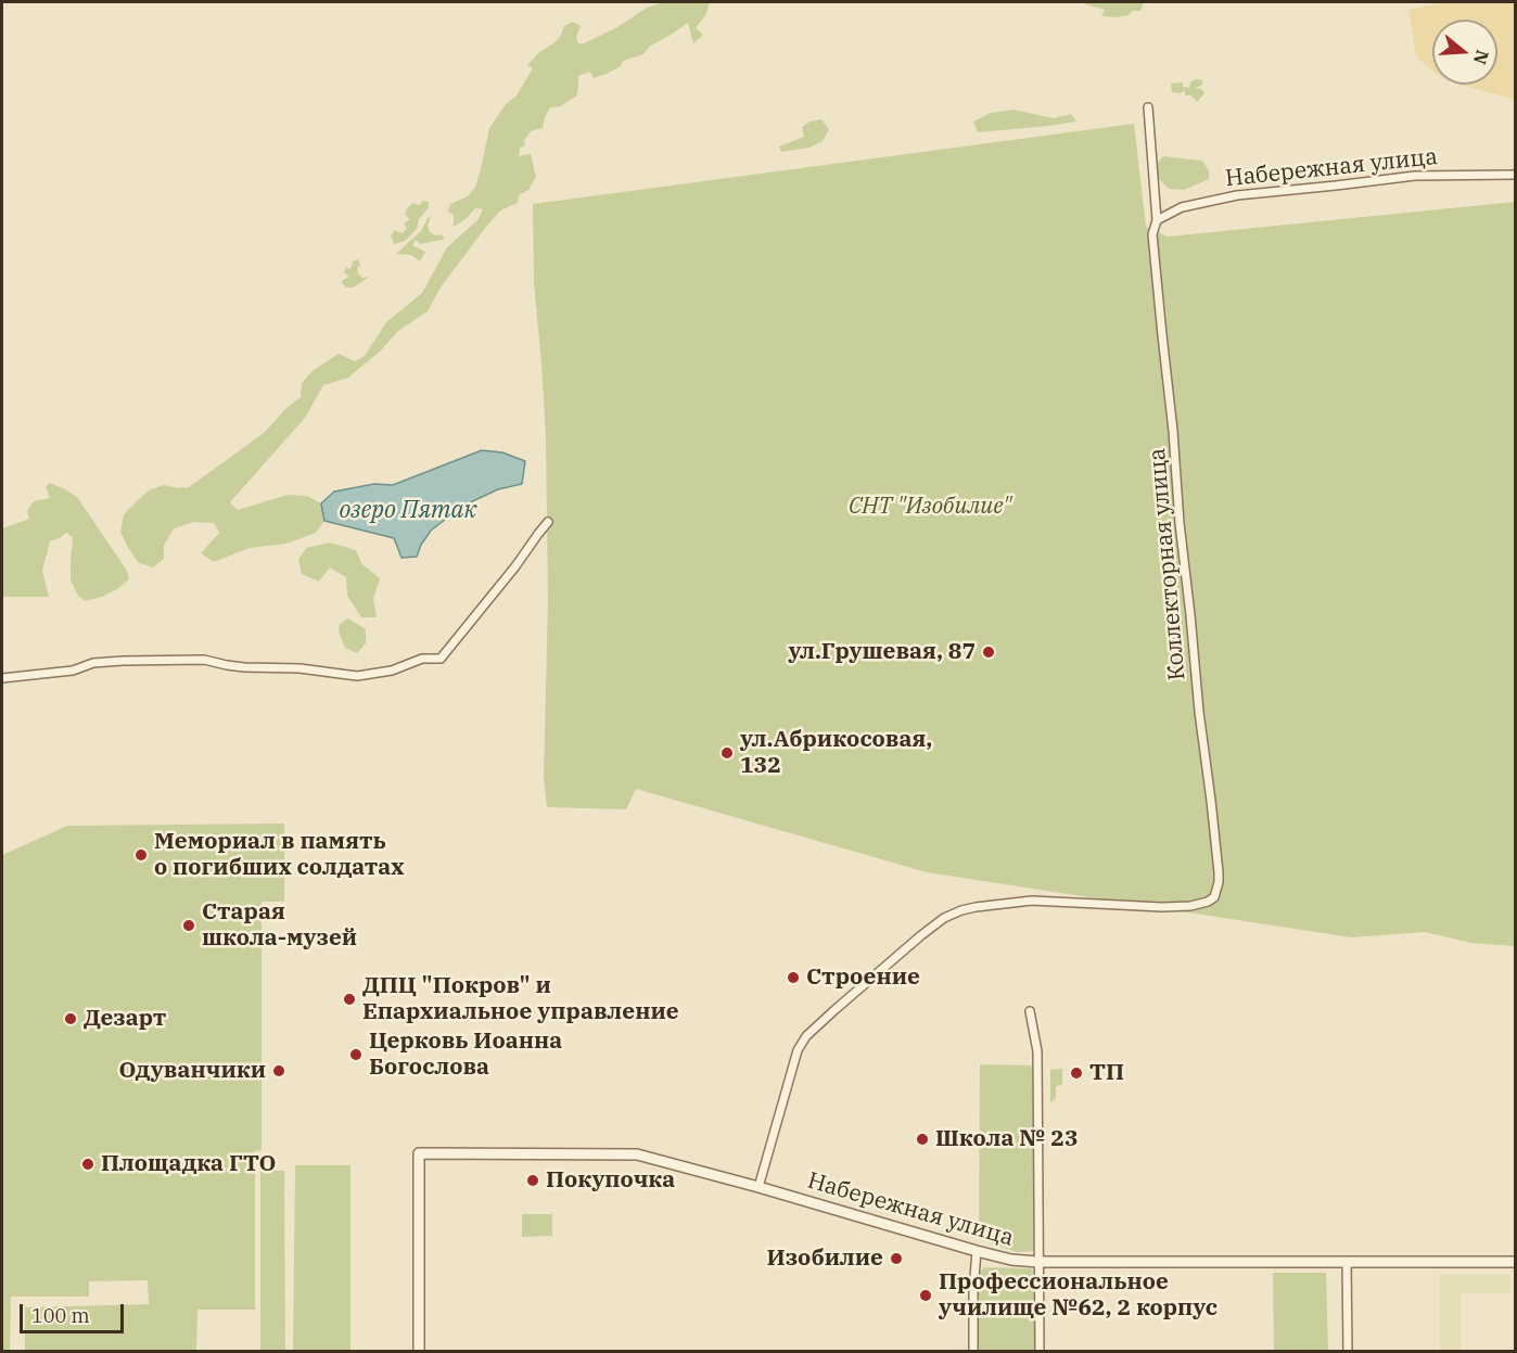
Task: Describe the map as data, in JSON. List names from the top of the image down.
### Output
{
  "streets": {
    "street": ["Набережная улица", "Коллекторная улица"]
  },
  "crossings": [
    ["Набережная улица", "Коллекторная улица"]
  ],
  "water": ["озеро Пятак"],
  "parks": ["СНТ \"Изобилие\""],
  "places": [
    "ул.Грушевая, 87",
    "ул.Абрикосовая, 132",
    "Мемориал в память о погибших солдатах",
    "Старая школа-музей",
    "Строение",
    "ДПЦ \"Покров\" и Епархиальное управление",
    "Дезарт",
    "Церковь Иоанна Богослова",
    "Одуванчики",
    "ТП",
    "Школа № 23",
    "Площадка ГТО",
    "Покупочка",
    "Изобилие",
    "Профессиональное училище №62, 2 корпус"
  ],
  "scale_bar": "100 m",
  "north": "right"
}
